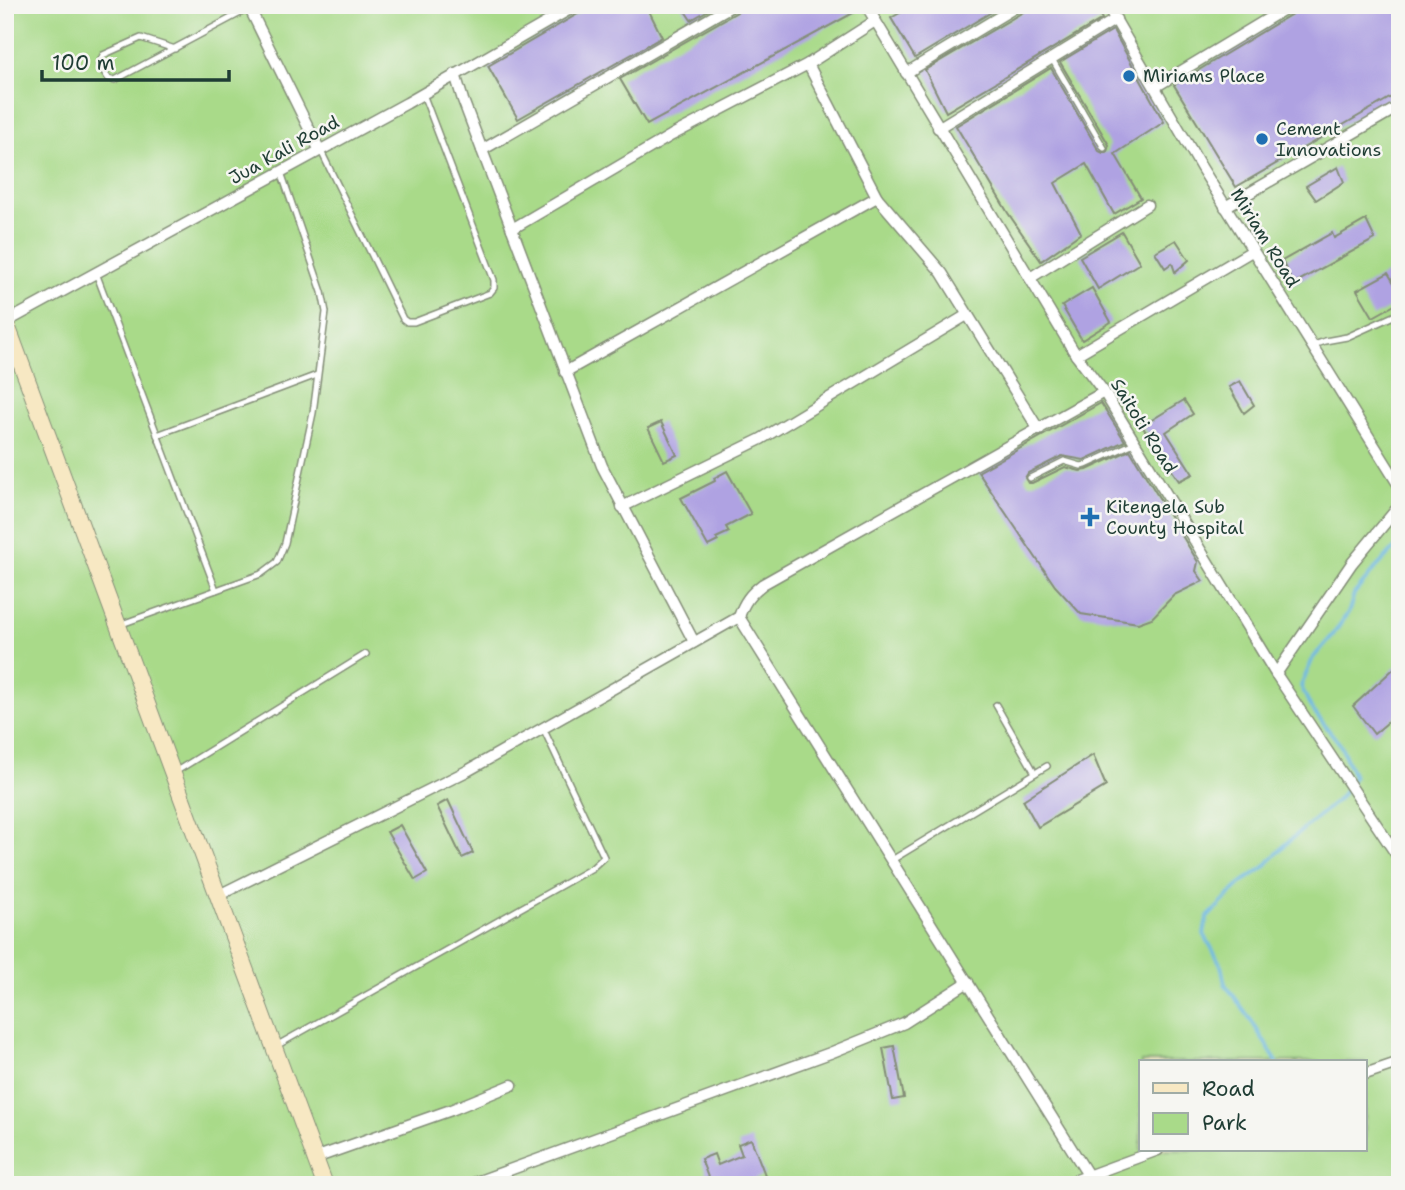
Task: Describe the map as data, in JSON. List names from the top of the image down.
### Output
{
  "streets": {
    "street": ["Jua Kali Road", "Miriam Road", "Saitoti Road"]
  },
  "places": {
    "other": ["Miriams Place", "Cement Innovations"],
    "health": ["Kitengela Sub County Hospital"]
  },
  "legend": ["Road", "Park"],
  "scale_bar": "100 m"
}
